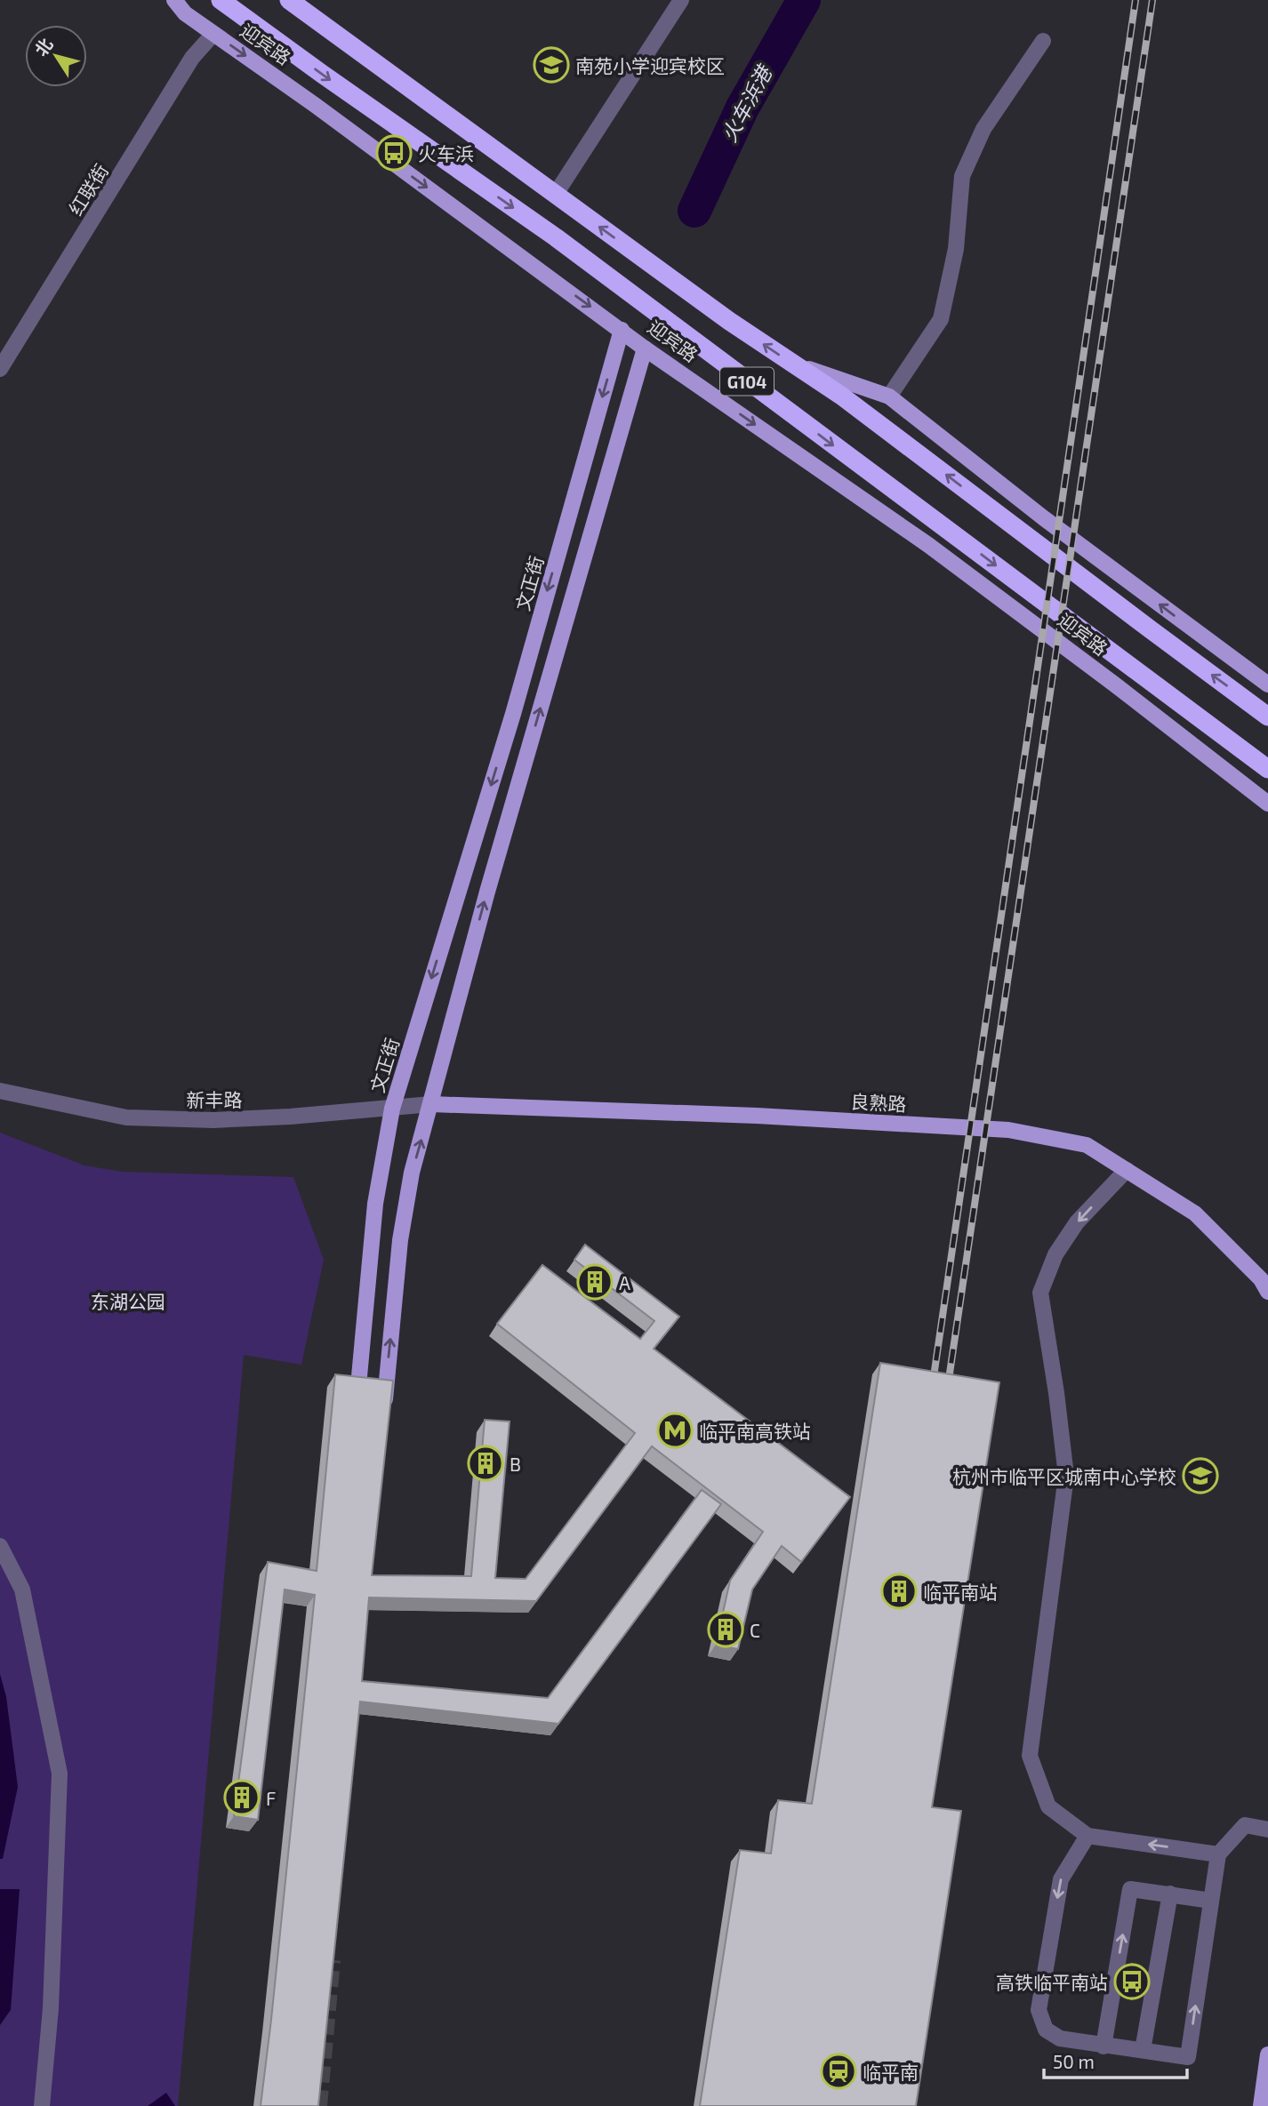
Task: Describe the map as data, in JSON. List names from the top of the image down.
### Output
{
  "streets": {
    "highway": ["迎宾路", "G104"],
    "main road": ["文正街", "良熟路"],
    "street": ["红联街", "新丰路"]
  },
  "crossings": [
    ["迎宾路", "红联街"],
    ["迎宾路", "文正街"],
    ["文正街", "新丰路"],
    ["新丰路", "良熟路"]
  ],
  "one_way": ["迎宾路"],
  "water": ["火车浜港"],
  "parks": ["东湖公园"],
  "places": {
    "school or university": ["南苑小学迎宾校区", "杭州市临平区城南中心学校"],
    "bus stop": ["火车浜", "高铁临平南站"],
    "building": [
      "A",
      "B",
      "临平南站",
      "C",
      "F"
    ],
    "metro station": ["临平南高铁站"],
    "station": ["临平南"]
  },
  "scale_bar": "50 m",
  "north": "top left"
}
